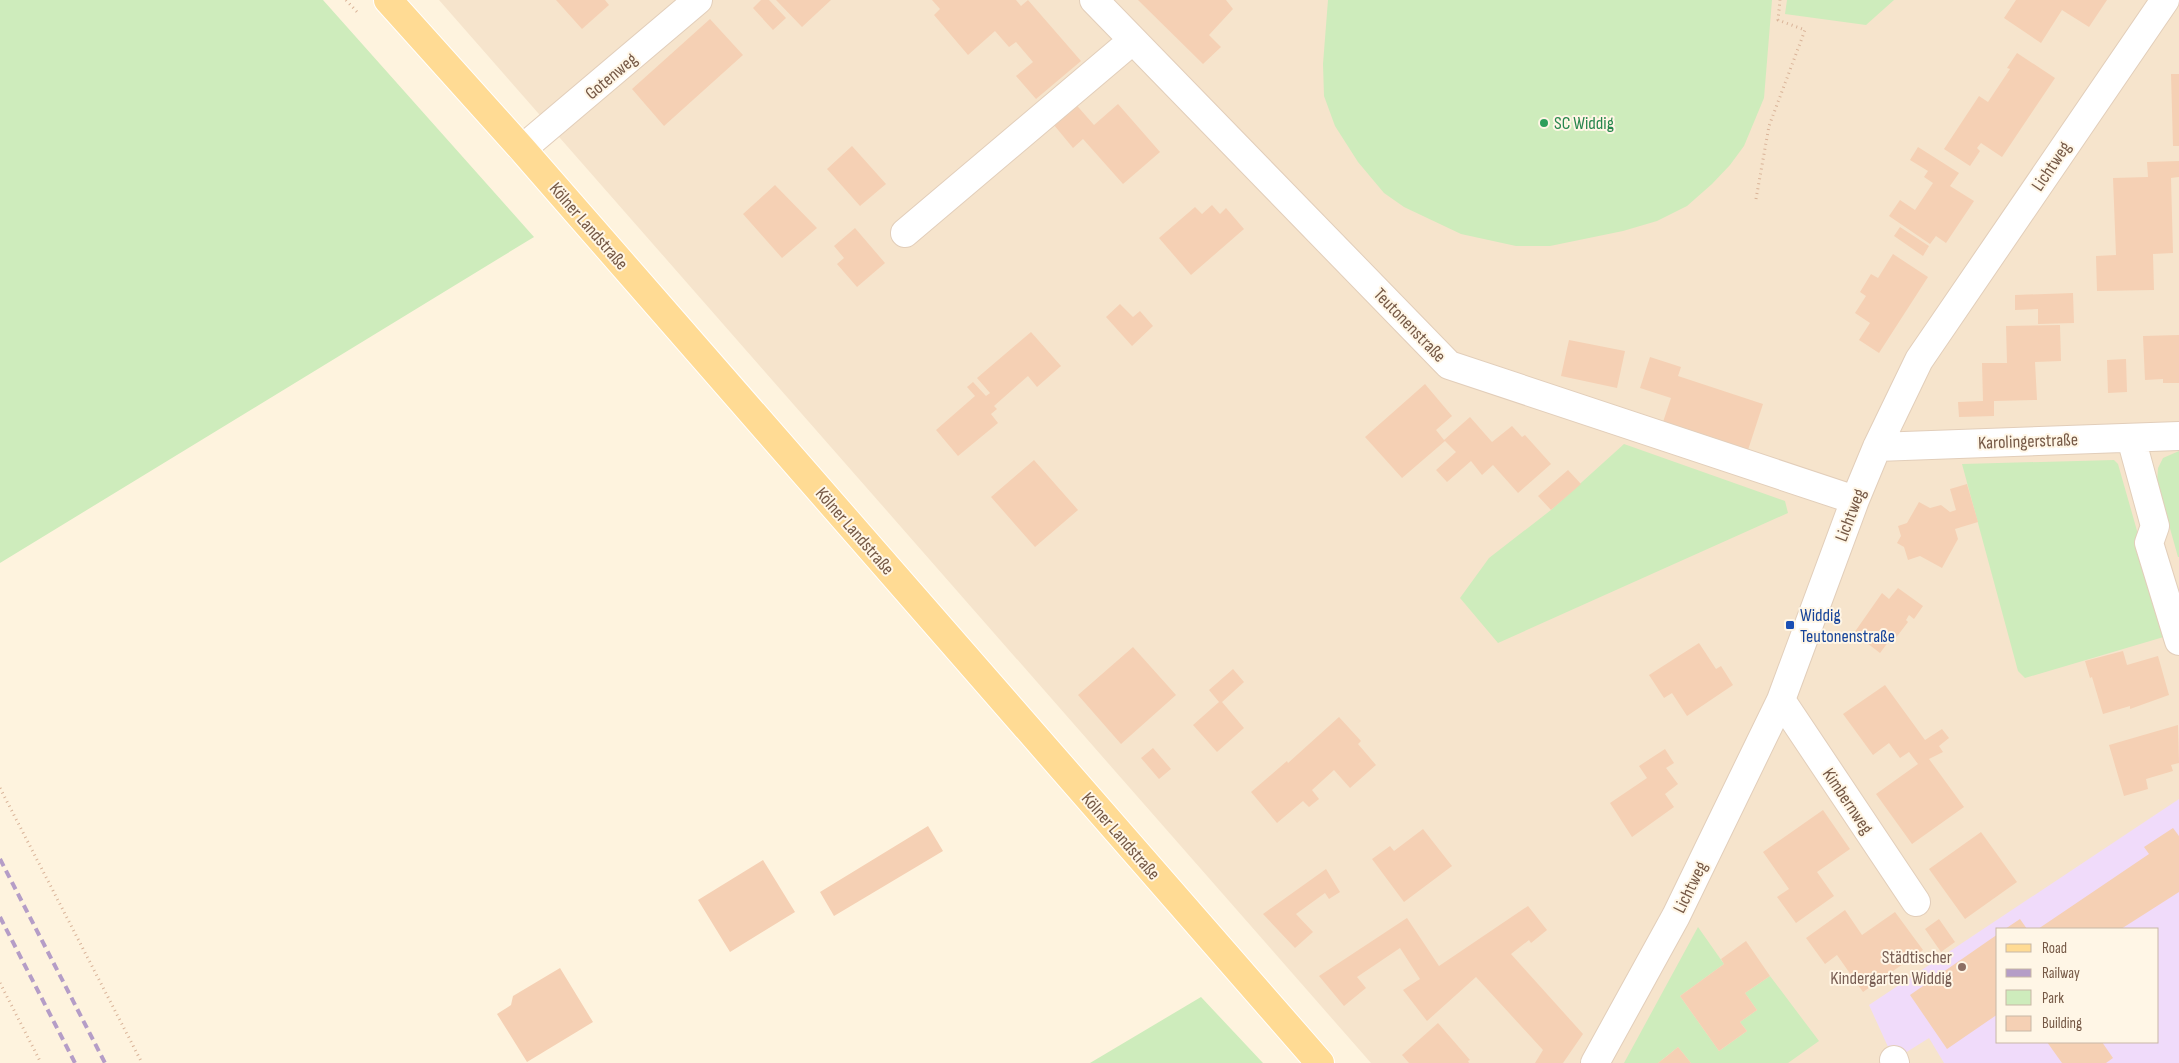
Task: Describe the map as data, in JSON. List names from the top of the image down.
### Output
{
  "streets": {
    "main road": ["Kölner Landstraße"],
    "street": [
      "Gotenweg",
      "Lichtweg",
      "Teutonenstraße",
      "Karolingerstraße",
      "Kimbernweg"
    ]
  },
  "crossings": [
    ["Gotenweg", "Kölner Landstraße"],
    ["Lichtweg", "Teutonenstraße"],
    ["Lichtweg", "Karolingerstraße"],
    ["Lichtweg", "Kimbernweg"]
  ],
  "places": {
    "other": ["SC Widdig", "Städtischer Kindergarten Widdig"],
    "transit": ["Widdig Teutonenstraße"]
  },
  "legend": [
    "Road",
    "Railway",
    "Park",
    "Building"
  ]
}
